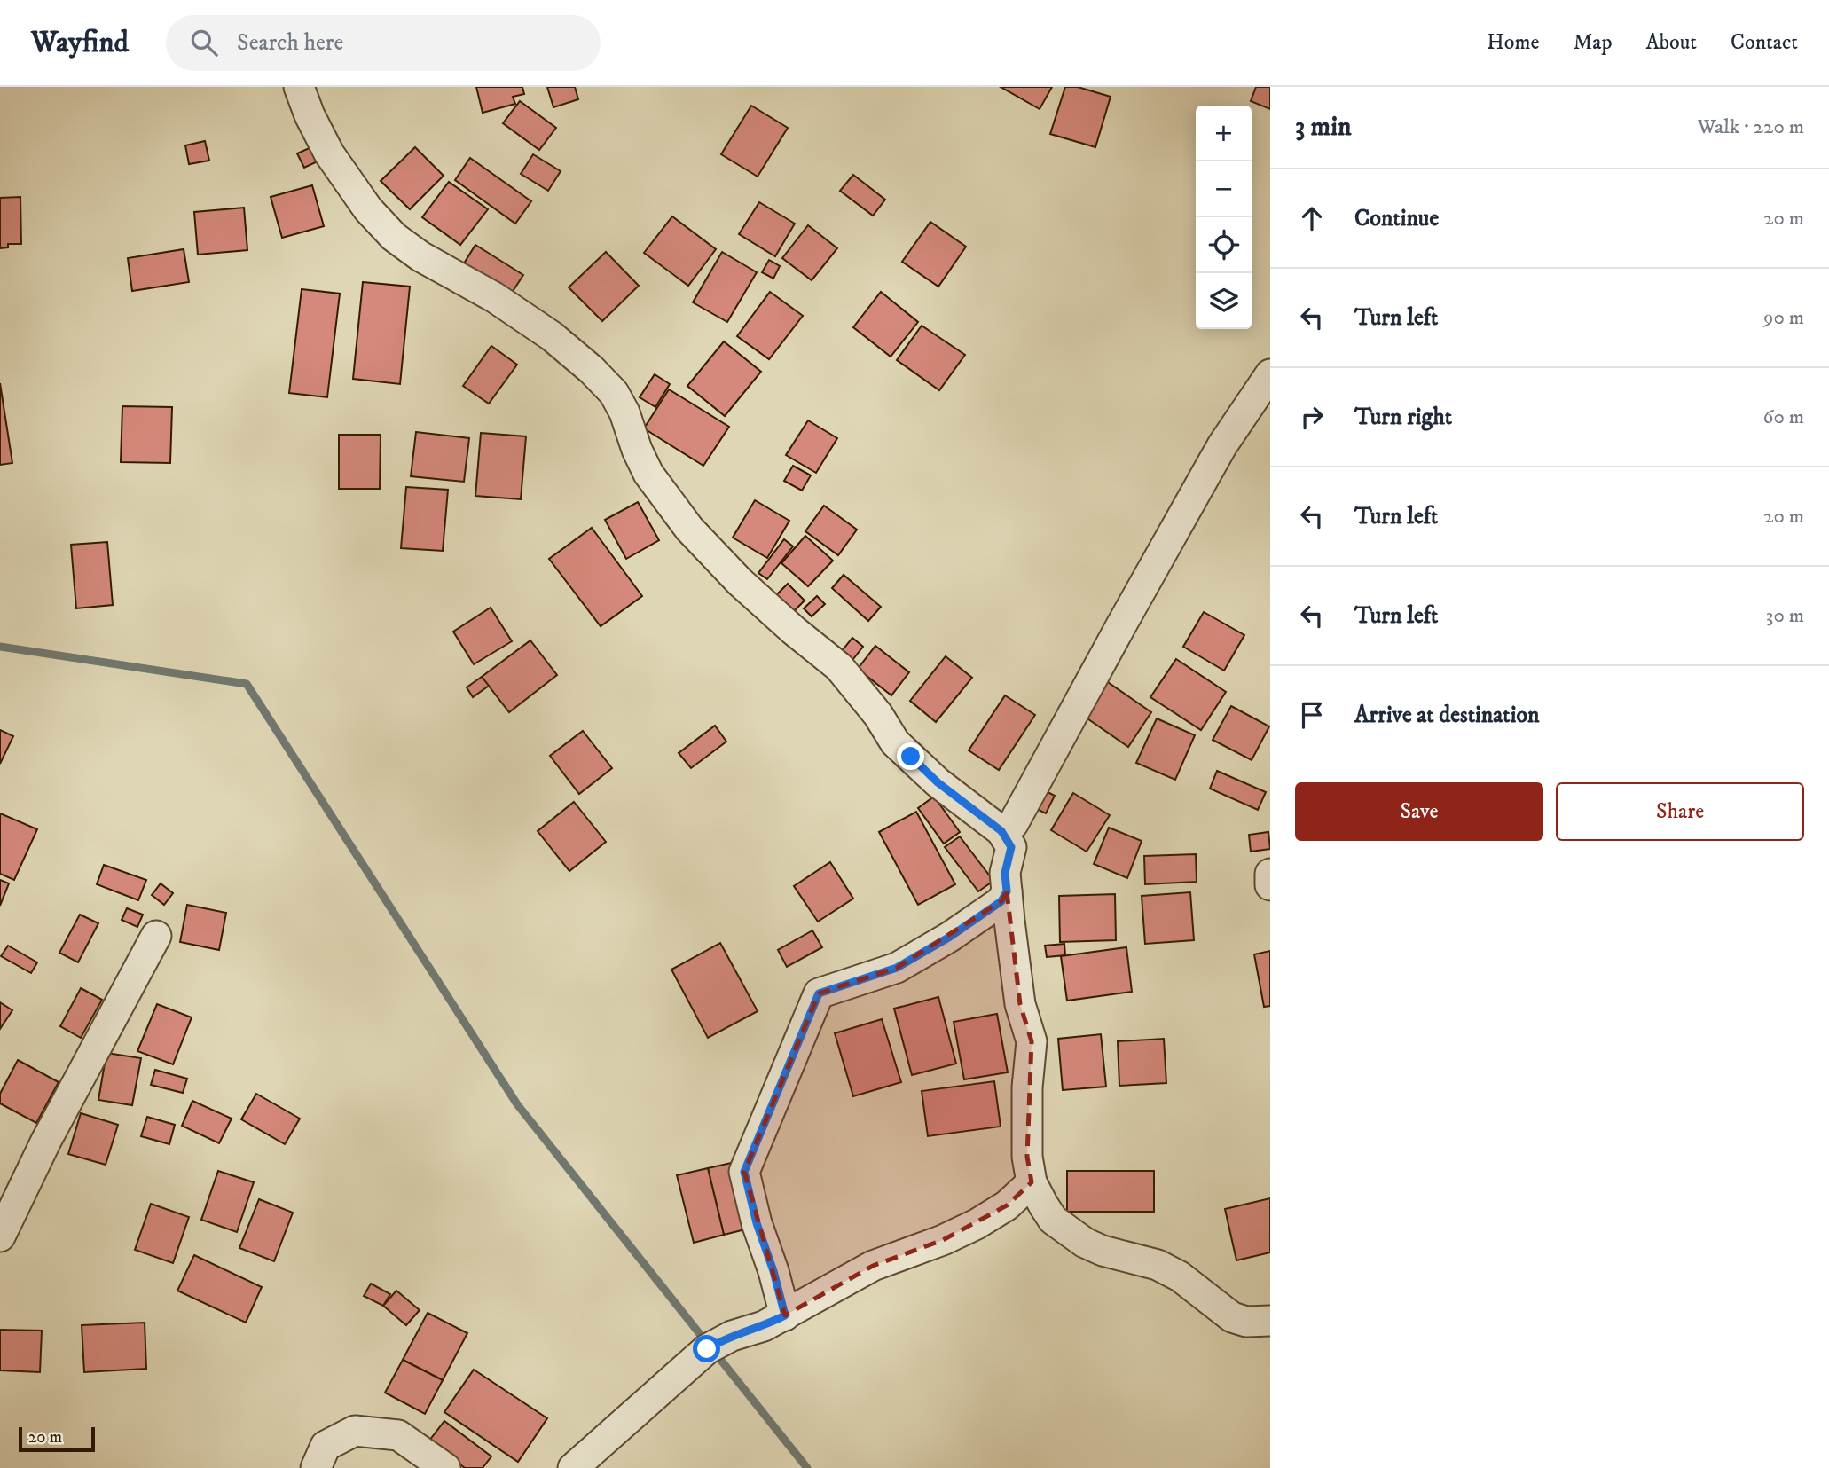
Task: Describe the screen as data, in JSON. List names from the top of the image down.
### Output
{
  "scale_bar": "20 m",
  "page": {
    "header": "Wayfind",
    "search": "Search here",
    "nav": [
      "Home",
      "Map",
      "About",
      "Contact"
    ],
    "heading": ["3 min", "Walk · 220 m"],
    "map_buttons": ["+", "−"],
    "list": [
      ["Continue", "20 m"],
      ["Turn left", "90 m"],
      ["Turn right", "60 m"],
      ["Turn left", "20 m"],
      ["Turn left", "30 m"],
      "Arrive at destination"
    ],
    "buttons": ["Save", "Share"],
    "scale": "20 m"
  }
}
